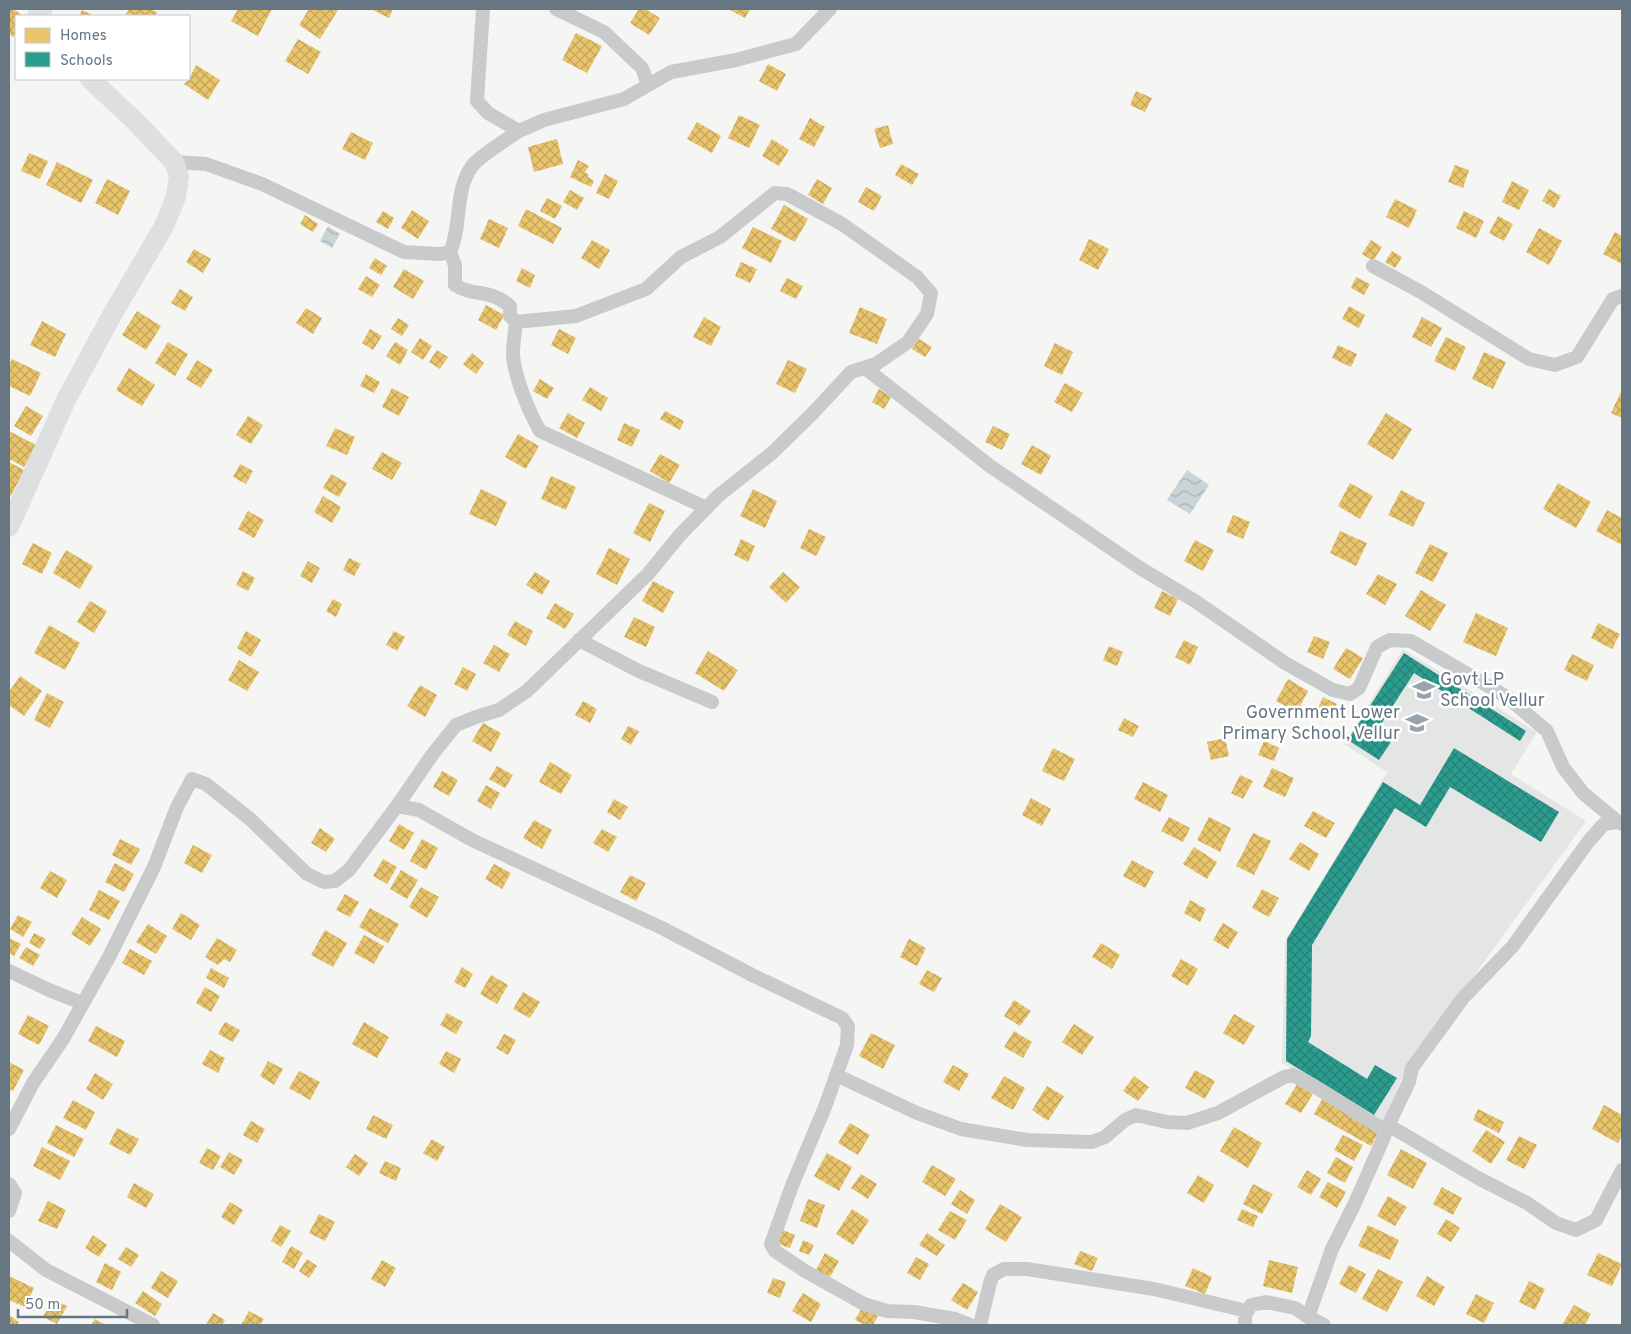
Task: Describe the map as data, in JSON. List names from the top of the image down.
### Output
{
  "places": {
    "school or university": ["Govt LP School Vellur", "Government Lower Primary School, Vellur"]
  },
  "legend": ["Homes", "Schools"],
  "scale_bar": "50 m"
}
